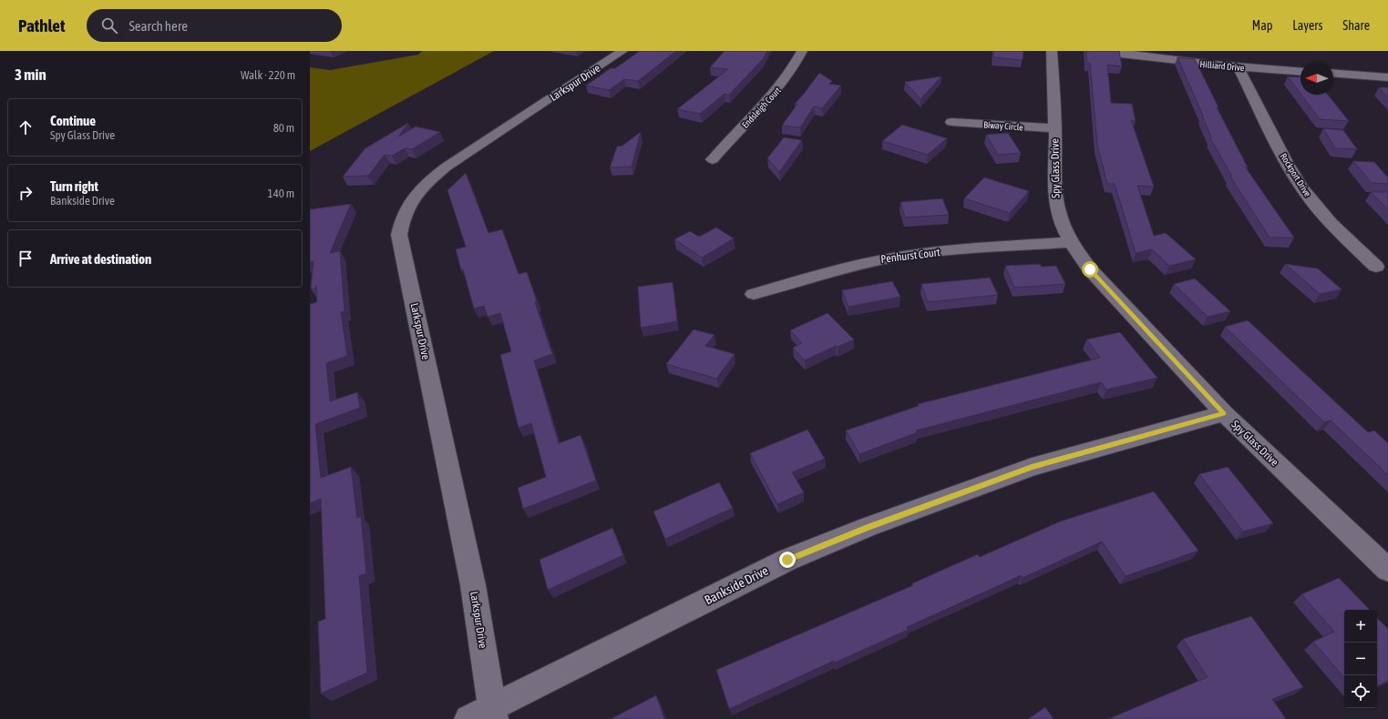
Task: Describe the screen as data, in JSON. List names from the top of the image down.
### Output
{
  "streets": {
    "street": [
      "Hilliard Drive",
      "Larkspur Drive",
      "Endsleigh Court",
      "Biway Circle",
      "Spy Glass Drive",
      "Rockport Drive",
      "Penhurst Court",
      "Bankside Drive"
    ]
  },
  "crossings": [
    ["Hilliard Drive", "Rockport Drive"],
    ["Larkspur Drive", "Bankside Drive"],
    ["Biway Circle", "Spy Glass Drive"],
    ["Spy Glass Drive", "Penhurst Court"],
    ["Spy Glass Drive", "Bankside Drive"]
  ],
  "north": "left",
  "page": {
    "header": "Pathlet",
    "search": "Search here",
    "nav": ["Map", "Layers", "Share"],
    "heading": ["3 min", "Walk · 220 m"],
    "list": [
      ["Continue", "Spy Glass Drive", "80 m"],
      ["Turn right", "Bankside Drive", "140 m"],
      "Arrive at destination"
    ],
    "map_buttons": ["+", "−"]
  }
}
